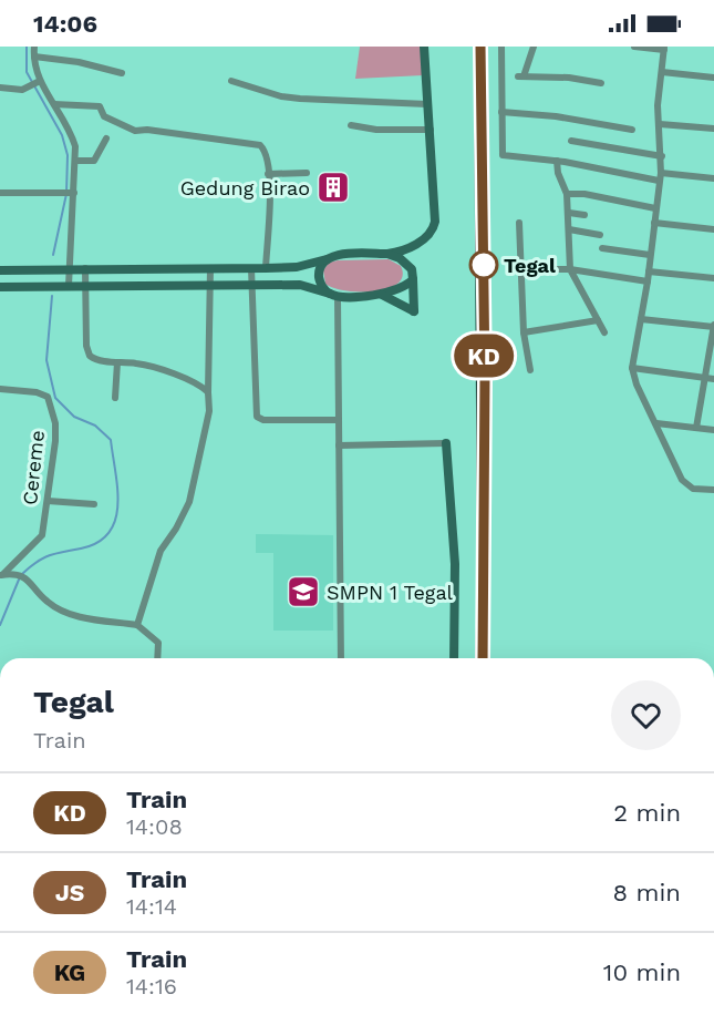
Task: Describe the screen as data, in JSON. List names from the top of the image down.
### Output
{
  "streets": {
    "street": ["Cereme"]
  },
  "places": {
    "building": ["Gedung Birao"],
    "other": ["Tegal"],
    "school or university": ["SMPN 1 Tegal"]
  },
  "page": {
    "status": "14:06",
    "on_map": "KD",
    "heading": ["Tegal", "Train"],
    "list": [
      {
        "mark": "KD",
        "name": "Train",
        "note": "14:08",
        "value": "2 min"
      },
      {
        "mark": "JS",
        "name": "Train",
        "note": "14:14",
        "value": "8 min"
      },
      {
        "mark": "KG",
        "name": "Train",
        "note": "14:16",
        "value": "10 min"
      }
    ]
  }
}
